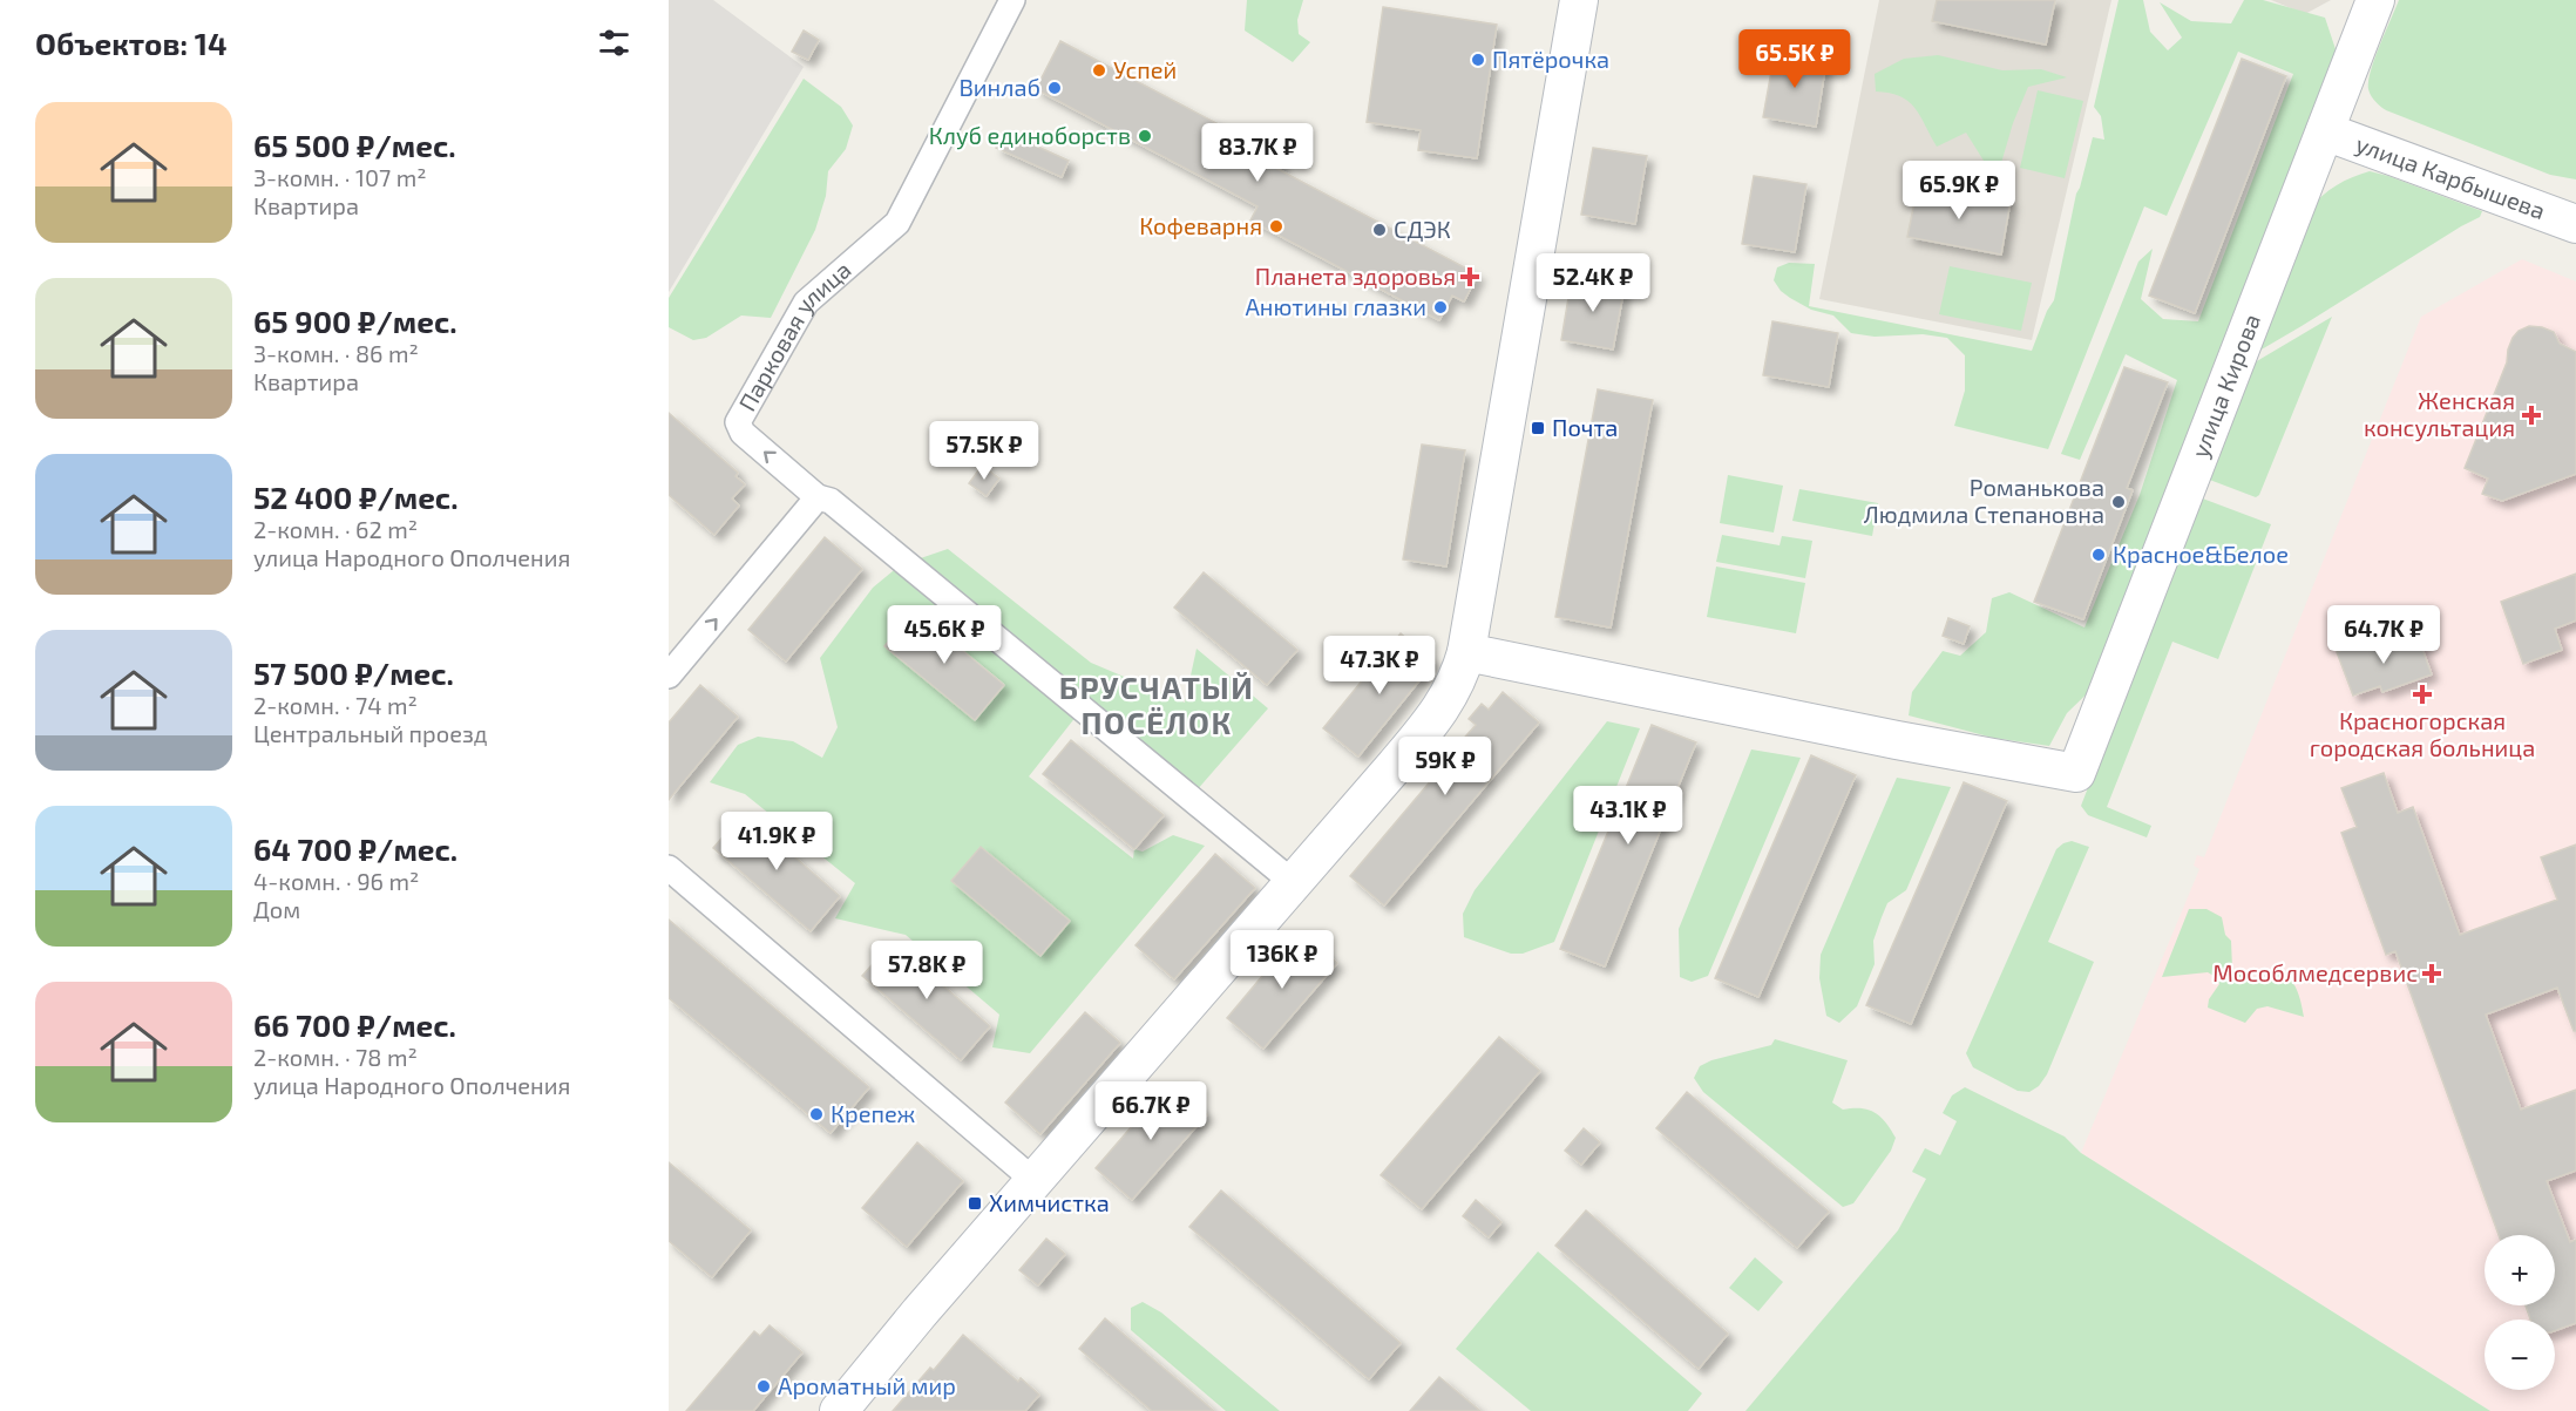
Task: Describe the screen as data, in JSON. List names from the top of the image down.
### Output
{
  "streets": {
    "street": ["улица Карбышева", "Парковая улица", "улица Кирова"]
  },
  "crossings": [
    ["улица Карбышева", "улица Кирова"]
  ],
  "one_way": ["Парковая улица"],
  "districts": ["БРУСЧАТЫЙ ПОСЁЛОК"],
  "places": {
    "other": [
      "Пятёрочка",
      "Успей",
      "Винлаб",
      "Клуб единоборств",
      "Кофеварня",
      "СДЭК",
      "Анютины глазки",
      "Романькова Людмила Степановна",
      "Красное&Белое",
      "Крепеж",
      "Ароматный мир"
    ],
    "health": [
      "Планета здоровья",
      "Женская консультация",
      "Красногорская городская больница",
      "Мособлмедсервис"
    ],
    "transit": ["Почта", "Химчистка"]
  },
  "page": {
    "heading": "Объектов: 14",
    "price": [
      "65.5K ₽",
      "83.7K ₽",
      "65.9K ₽",
      "52.4K ₽",
      "57.5K ₽",
      "45.6K ₽",
      "64.7K ₽",
      "47.3K ₽",
      "59K ₽",
      "43.1K ₽",
      "41.9K ₽",
      "136K ₽",
      "57.8K ₽",
      "66.7K ₽"
    ],
    "list": [
      {
        "name": "65 500 ₽/мес.",
        "note": "3-комн. · 107 m² · Квартира"
      },
      {
        "name": "65 900 ₽/мес.",
        "note": "3-комн. · 86 m² · Квартира"
      },
      {
        "name": "52 400 ₽/мес.",
        "note": "2-комн. · 62 m² · улица Народного Ополчения"
      },
      {
        "name": "57 500 ₽/мес.",
        "note": "2-комн. · 74 m² · Центральный проезд"
      },
      {
        "name": "64 700 ₽/мес.",
        "note": "4-комн. · 96 m² · Дом"
      },
      {
        "name": "66 700 ₽/мес.",
        "note": "2-комн. · 78 m² · улица Народного Ополчения"
      }
    ],
    "map_buttons": ["+", "−"]
  }
}
